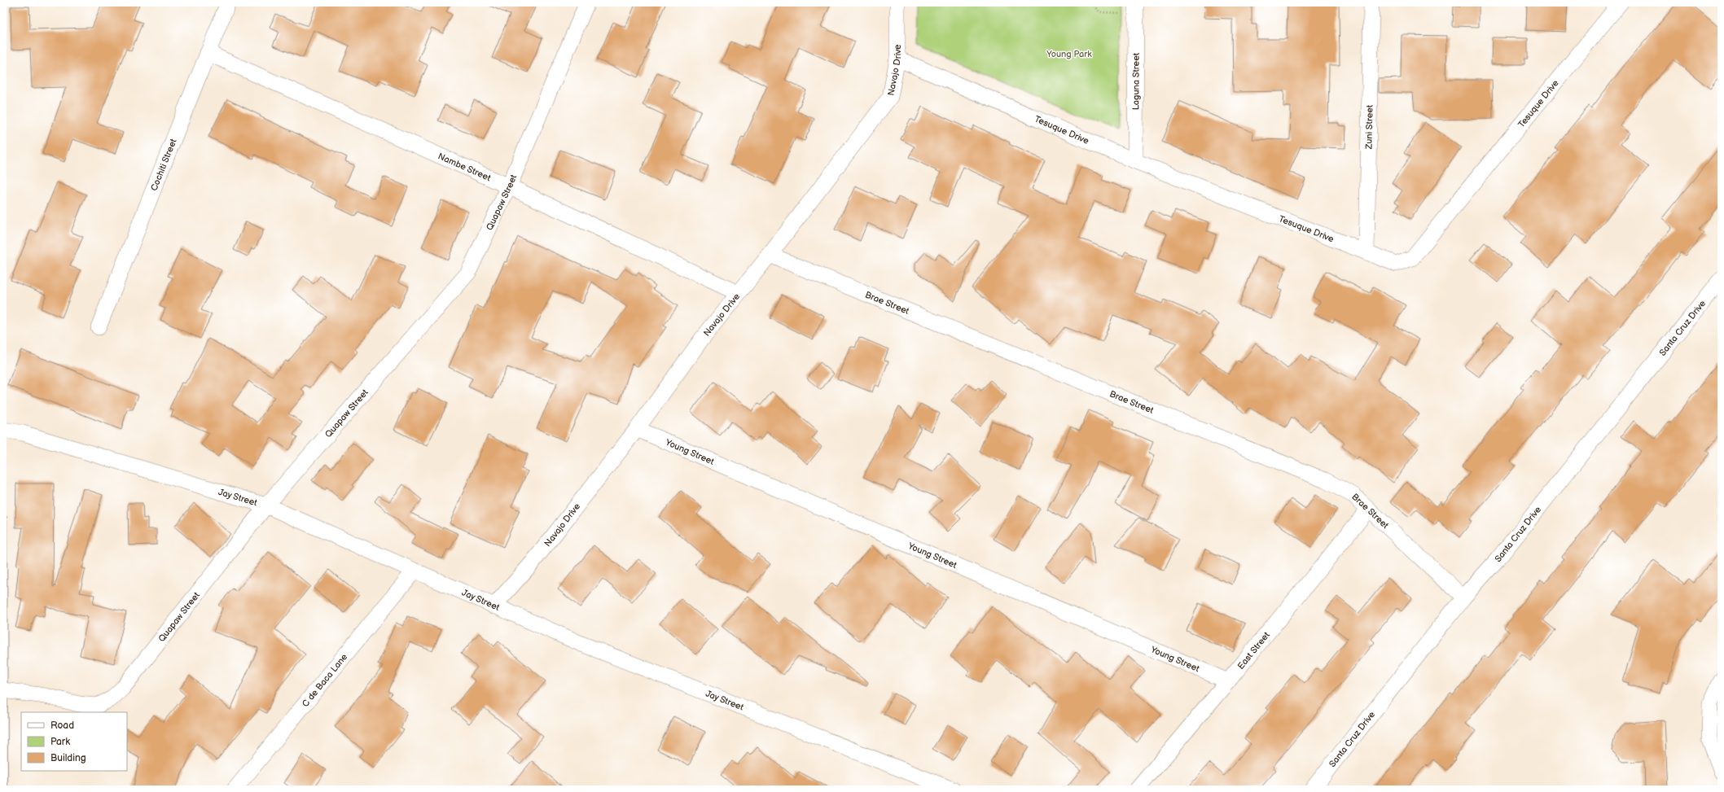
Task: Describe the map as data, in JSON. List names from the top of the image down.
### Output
{
  "streets": {
    "street": [
      "Navajo Drive",
      "Laguna Street",
      "Tesuque Drive",
      "Zuni Street",
      "Cochiti Street",
      "Nambe Street",
      "Quapaw Street",
      "Brae Street",
      "Santa Cruz Drive",
      "Young Street",
      "Jay Street",
      "East Street",
      "C de Baca Lane"
    ]
  },
  "crossings": [
    ["Navajo Drive", "Tesuque Drive"],
    ["Navajo Drive", "Nambe Street"],
    ["Navajo Drive", "Brae Street"],
    ["Navajo Drive", "Young Street"],
    ["Navajo Drive", "Jay Street"],
    ["Laguna Street", "Tesuque Drive"],
    ["Tesuque Drive", "Zuni Street"],
    ["Cochiti Street", "Nambe Street"],
    ["Nambe Street", "Quapaw Street"],
    ["Quapaw Street", "Jay Street"],
    ["Brae Street", "Santa Cruz Drive"],
    ["Brae Street", "East Street"],
    ["Young Street", "East Street"],
    ["Jay Street", "C de Baca Lane"]
  ],
  "parks": ["Young Park"],
  "legend": ["Road", "Park", "Building"]
}
